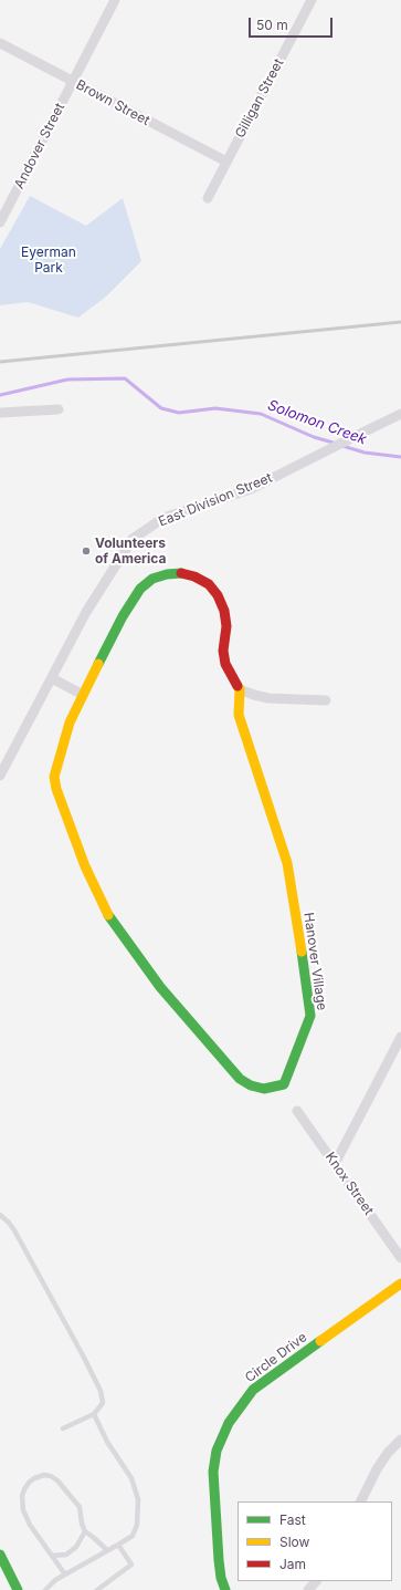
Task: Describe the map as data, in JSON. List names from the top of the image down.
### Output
{
  "streets": {
    "street": [
      "Gilligan Street",
      "Brown Street",
      "Andover Street",
      "East Division Street",
      "Hanover Village",
      "Knox Street",
      "Circle Drive"
    ]
  },
  "crossings": [
    ["Gilligan Street", "Brown Street"],
    ["Brown Street", "Andover Street"]
  ],
  "water": ["Solomon Creek"],
  "parks": ["Eyerman Park"],
  "places": ["Volunteers of America"],
  "legend": ["Fast", "Slow", "Jam"],
  "scale_bar": "50 m"
}
